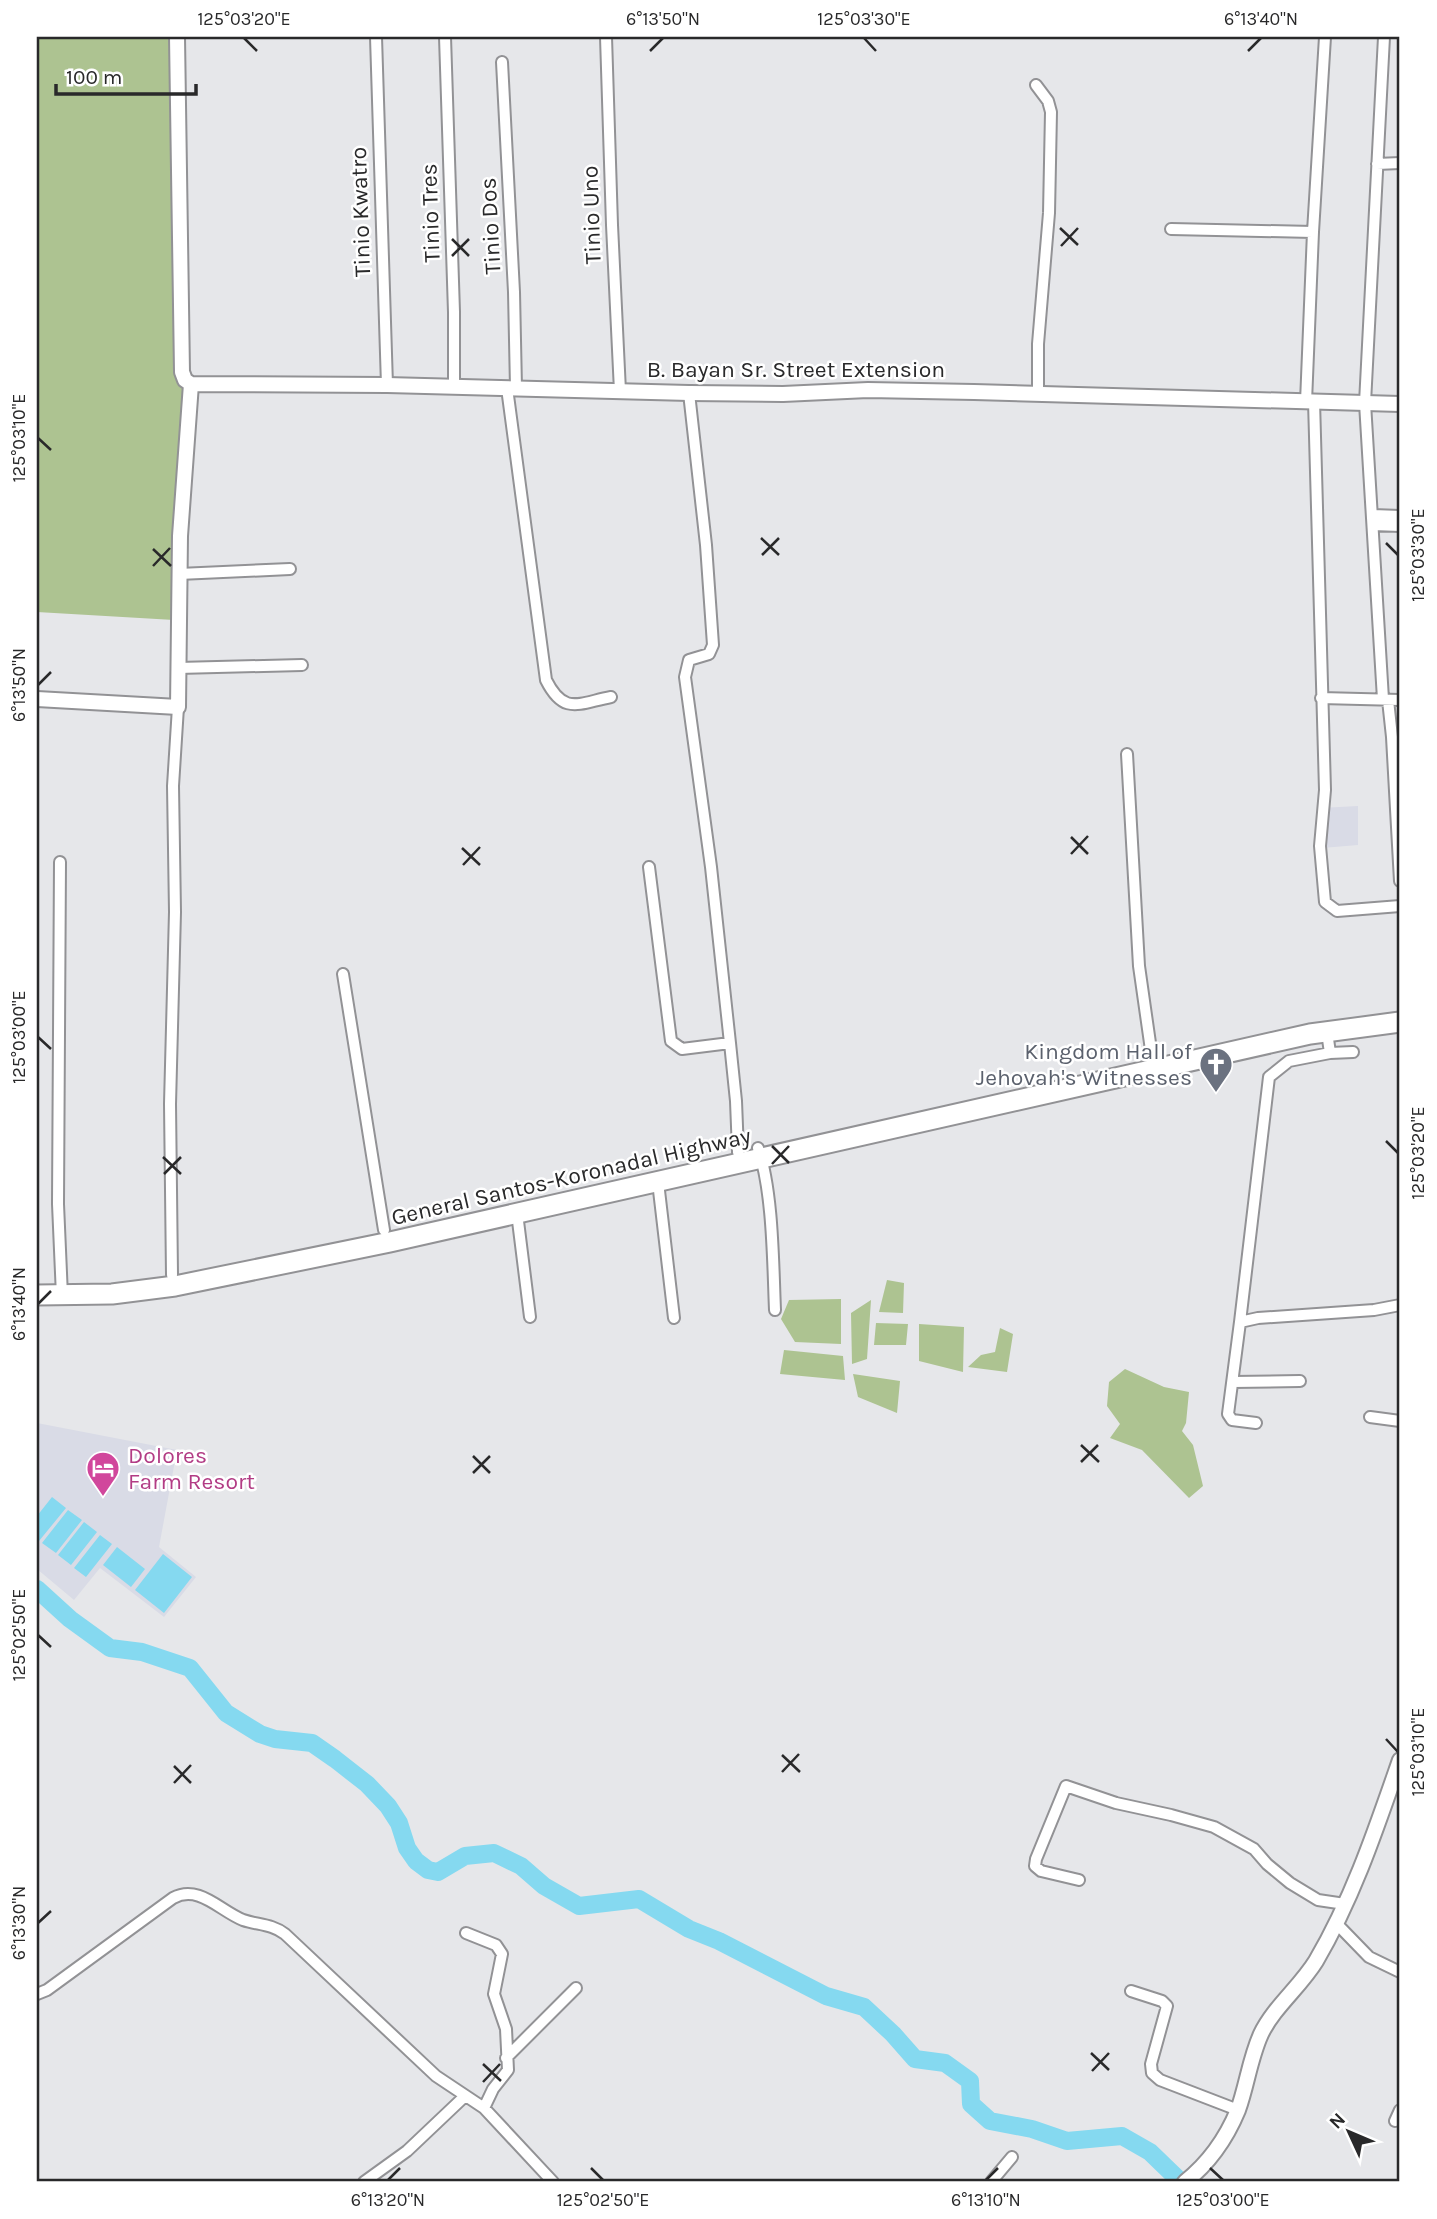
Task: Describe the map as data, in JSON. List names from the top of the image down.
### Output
{
  "streets": {
    "highway": ["General Santos-Koronadal Highway"],
    "street": [
      "Tinio Kwatro",
      "Tinio Tres",
      "Tinio Uno",
      "Tinio Dos",
      "B. Bayan Sr. Street Extension"
    ]
  },
  "crossings": [
    ["Tinio Kwatro", "B. Bayan Sr. Street Extension"],
    ["Tinio Tres", "B. Bayan Sr. Street Extension"],
    ["Tinio Uno", "B. Bayan Sr. Street Extension"],
    ["Tinio Dos", "B. Bayan Sr. Street Extension"]
  ],
  "places": {
    "church": ["Kingdom Hall of Jehovah's Witnesses"],
    "hotel": ["Dolores Farm Resort"]
  },
  "scale_bar": "100 m",
  "north": "top left",
  "coordinates": [
    "125°03'20\"E",
    "6°13'50\"N",
    "125°03'30\"E",
    "6°13'40\"N",
    "125°03'10\"E",
    "125°03'00\"E",
    "125°02'50\"E",
    "6°13'30\"N",
    "6°13'20\"N",
    "6°13'10\"N"
  ]
}
